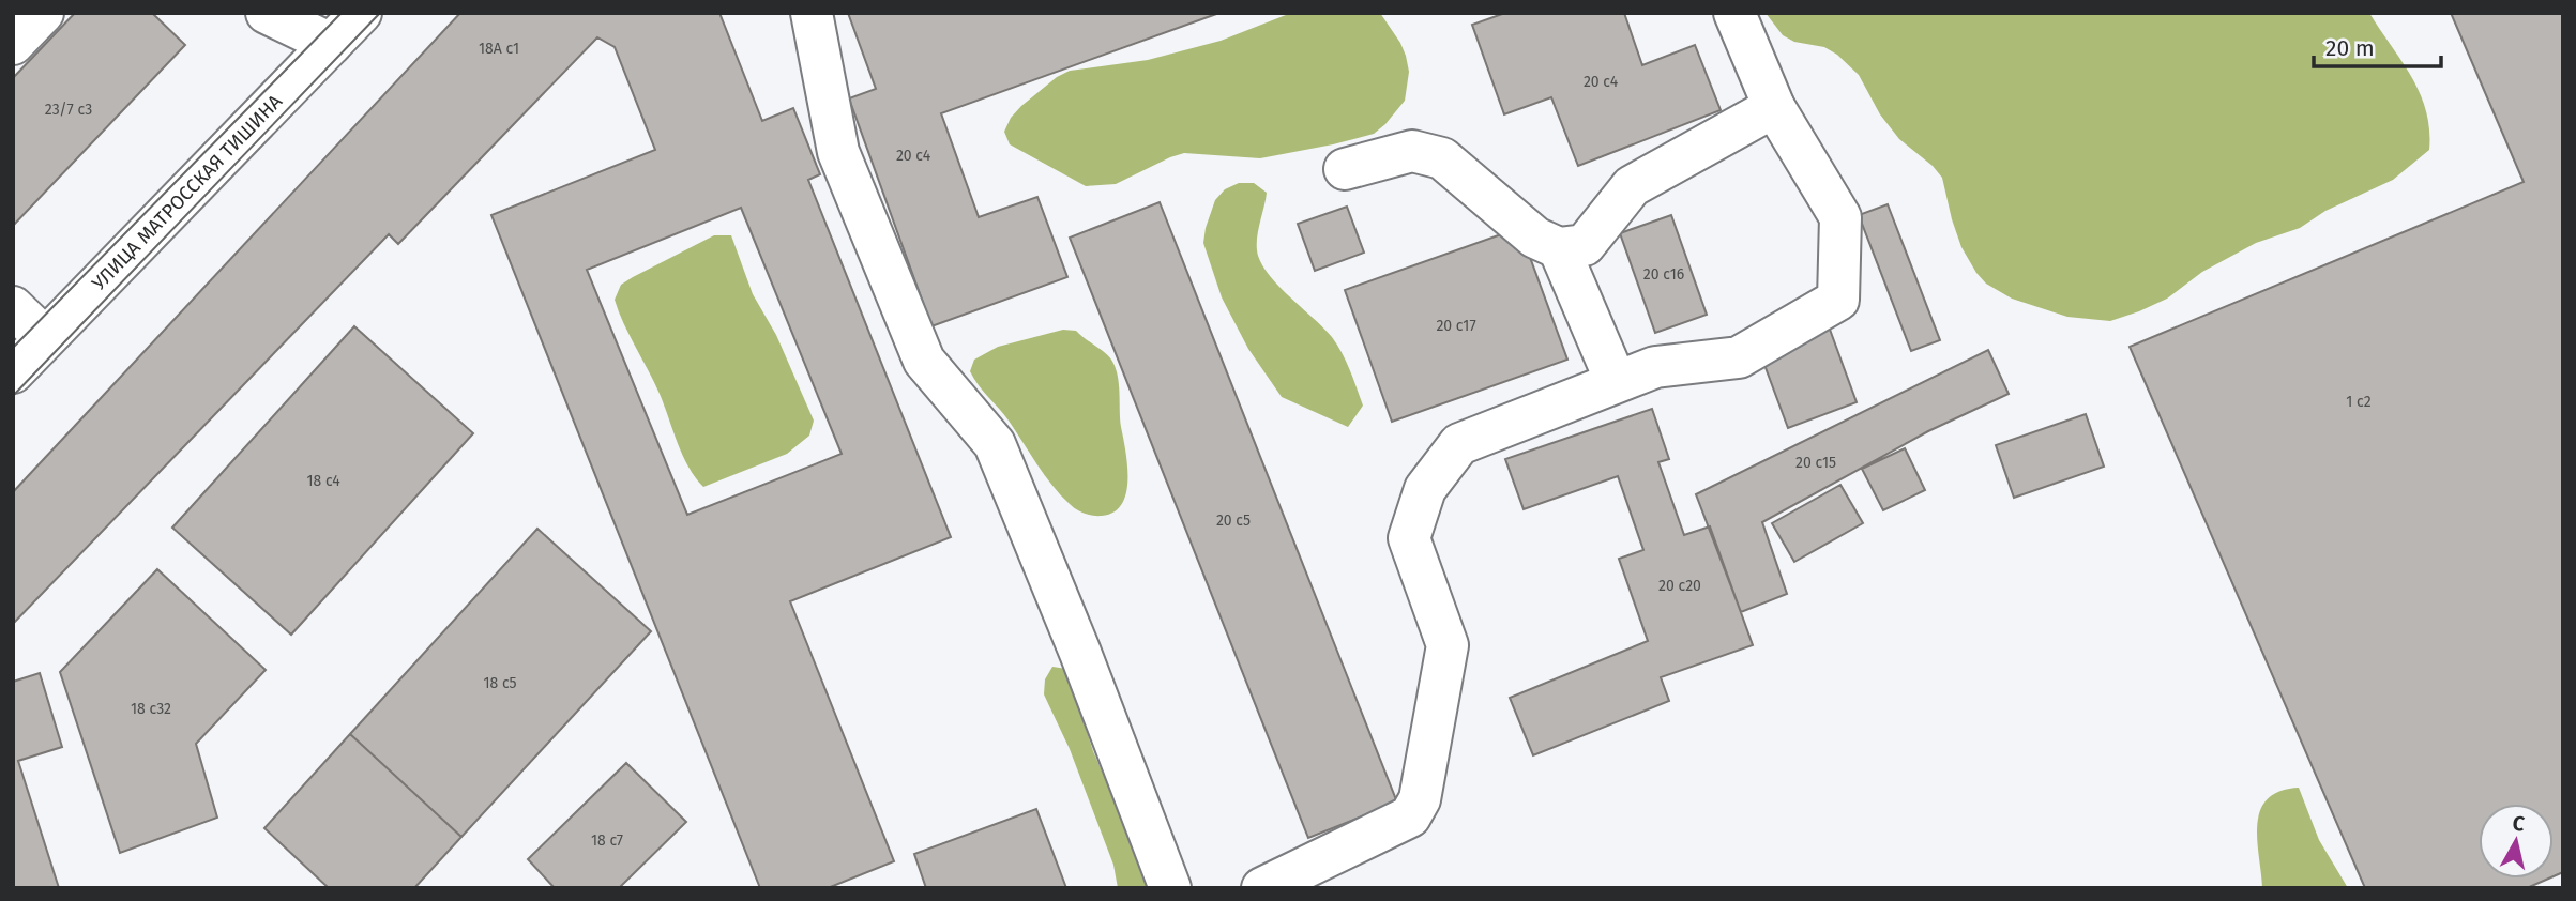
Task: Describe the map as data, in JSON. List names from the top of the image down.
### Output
{
  "streets": {
    "street": ["УЛИЦА МАТРОССКАЯ ТИШИНА"]
  },
  "house_numbers": [
    "18А с1",
    "20 c4",
    "23/7 с3",
    "20 c4",
    "20 с16",
    "20 с17",
    "1 с2",
    "20 с15",
    "18 с4",
    "20 с5",
    "20 с20",
    "18 с5",
    "18 с32",
    "18 с7"
  ],
  "scale_bar": "20 m",
  "north": "top"
}
